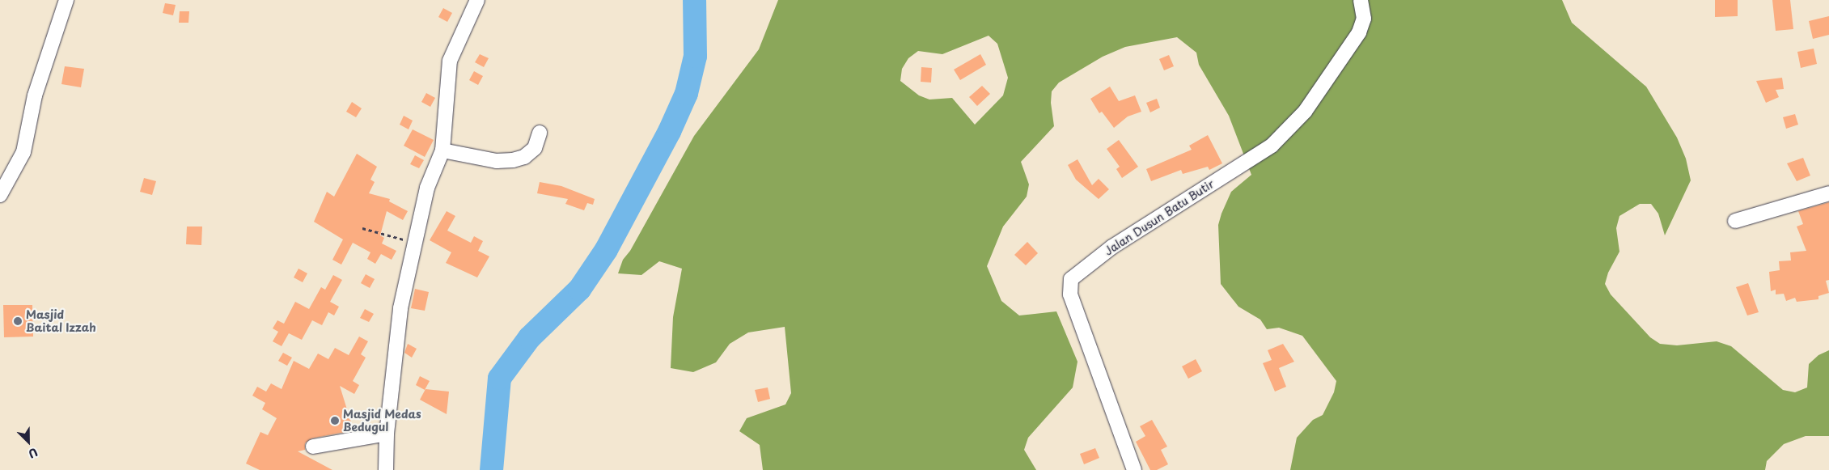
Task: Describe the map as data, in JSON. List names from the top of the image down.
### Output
{
  "streets": {
    "street": ["Jalan Dusun Batu Butir"]
  },
  "places": ["Masjid Baital Izzah", "Masjid Medas Bedugul"],
  "north": "bottom right"
}
